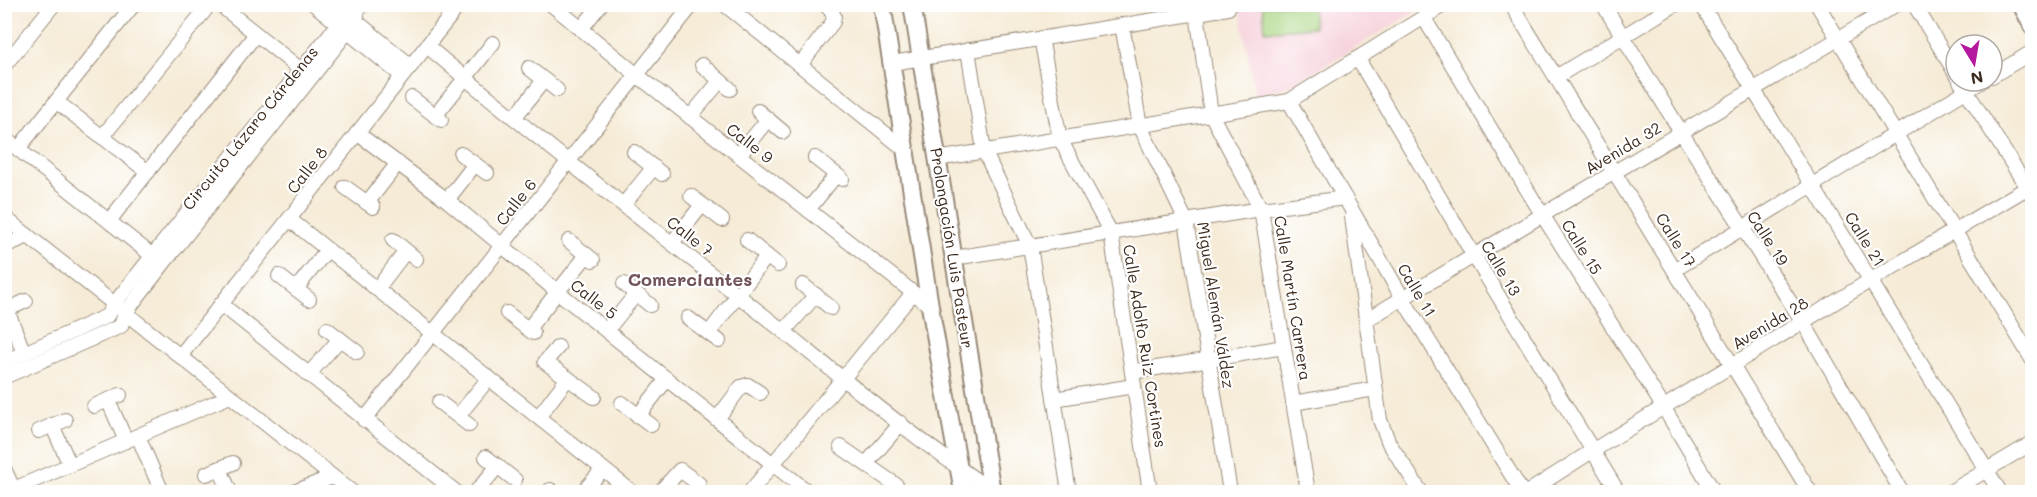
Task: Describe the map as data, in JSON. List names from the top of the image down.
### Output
{
  "streets": {
    "main road": ["Prolongación Luis Pasteur"],
    "street": [
      "Circuito Lázaro Cárdenas",
      "Calle 9",
      "Avenida 32",
      "Calle 8",
      "Calle 6",
      "Calle 7",
      "Calle 19",
      "Calle 21",
      "Calle 17",
      "Calle 15",
      "Calle 13",
      "Calle 11",
      "Calle Martín Carrera",
      "Calle 5",
      "Miguel Alemán Váldez",
      "Avenida 28",
      "Calle Adolfo Ruiz Cortines"
    ]
  },
  "crossings": [
    ["Calle 9", "Calle 6"],
    ["Calle 9", "Prolongación Luis Pasteur"],
    ["Avenida 32", "Calle 19"],
    ["Avenida 32", "Calle 21"],
    ["Avenida 32", "Calle 17"],
    ["Avenida 32", "Calle 15"],
    ["Avenida 32", "Calle 13"],
    ["Avenida 32", "Calle 11"],
    ["Calle 8", "Calle 7"],
    ["Calle 8", "Calle 5"],
    ["Calle 6", "Calle 7"],
    ["Calle 6", "Calle 5"],
    ["Calle 7", "Prolongación Luis Pasteur"],
    ["Calle 19", "Avenida 28"],
    ["Calle 21", "Avenida 28"],
    ["Calle 17", "Avenida 28"],
    ["Calle 15", "Avenida 28"],
    ["Calle 13", "Avenida 28"]
  ],
  "districts": ["Comerciantes"],
  "north": "bottom"
}
